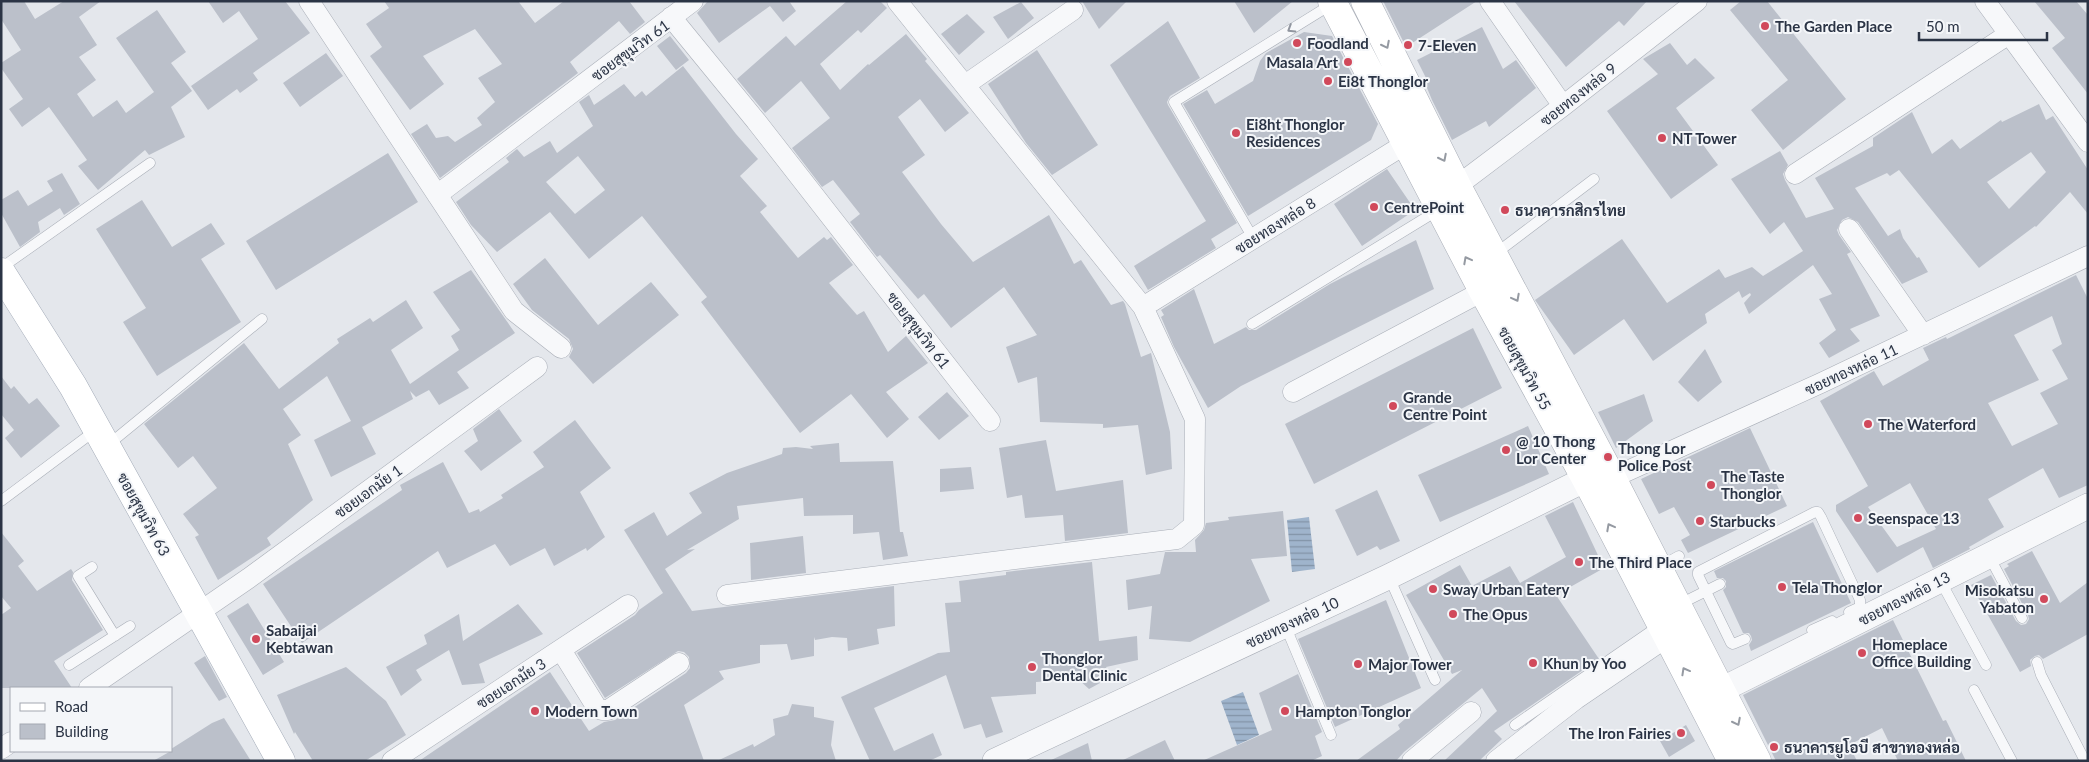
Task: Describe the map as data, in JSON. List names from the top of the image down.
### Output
{
  "streets": {
    "main road": ["ซอยสุขุมวิท 55", "ซอยสุขุมวิท 63"],
    "street": [
      "ซอยสุขุมวิท 61",
      "ซอยทองหล่อ 9",
      "ซอยทองหล่อ 8",
      "ซอยทองหล่อ 11",
      "ซอยเอกมัย 1",
      "ซอยทองหล่อ 13",
      "ซอยทองหล่อ 10",
      "ซอยเอกมัย 3"
    ]
  },
  "crossings": [
    ["ซอยทองหล่อ 9", "ซอยสุขุมวิท 55"],
    ["ซอยทองหล่อ 8", "ซอยสุขุมวิท 55"],
    ["ซอยสุขุมวิท 55", "ซอยทองหล่อ 11"],
    ["ซอยสุขุมวิท 55", "ซอยทองหล่อ 13"],
    ["ซอยสุขุมวิท 55", "ซอยทองหล่อ 10"],
    ["ซอยทองหล่อ 11", "ซอยทองหล่อ 10"],
    ["ซอยเอกมัย 1", "ซอยสุขุมวิท 63"]
  ],
  "places": [
    "The Garden Place",
    "Foodland",
    "7-Eleven",
    "Masala Art",
    "Ei8t Thonglor",
    "Ei8ht Thonglor Residences",
    "NT Tower",
    "CentrePoint",
    "ธนาคารกสิกรไทย",
    "Grande Centre Point",
    "The Waterford",
    "@ 10 Thong Lor Center",
    "Thong Lor Police Post",
    "The Taste Thonglor",
    "Seenspace 13",
    "Starbucks",
    "The Third Place",
    "Tela Thonglor",
    "Sway Urban Eatery",
    "Misokatsu Yabaton",
    "The Opus",
    "Sabaijai Kebtawan",
    "Homeplace Office Building",
    "Khun by Yoo",
    "Major Tower",
    "Thonglor Dental Clinic",
    "Modern Town",
    "Hampton Tonglor",
    "The Iron Fairies",
    "ธนาคารยูโอบี สาขาทองหล่อ"
  ],
  "legend": ["Road", "Building"],
  "scale_bar": "50 m"
}
